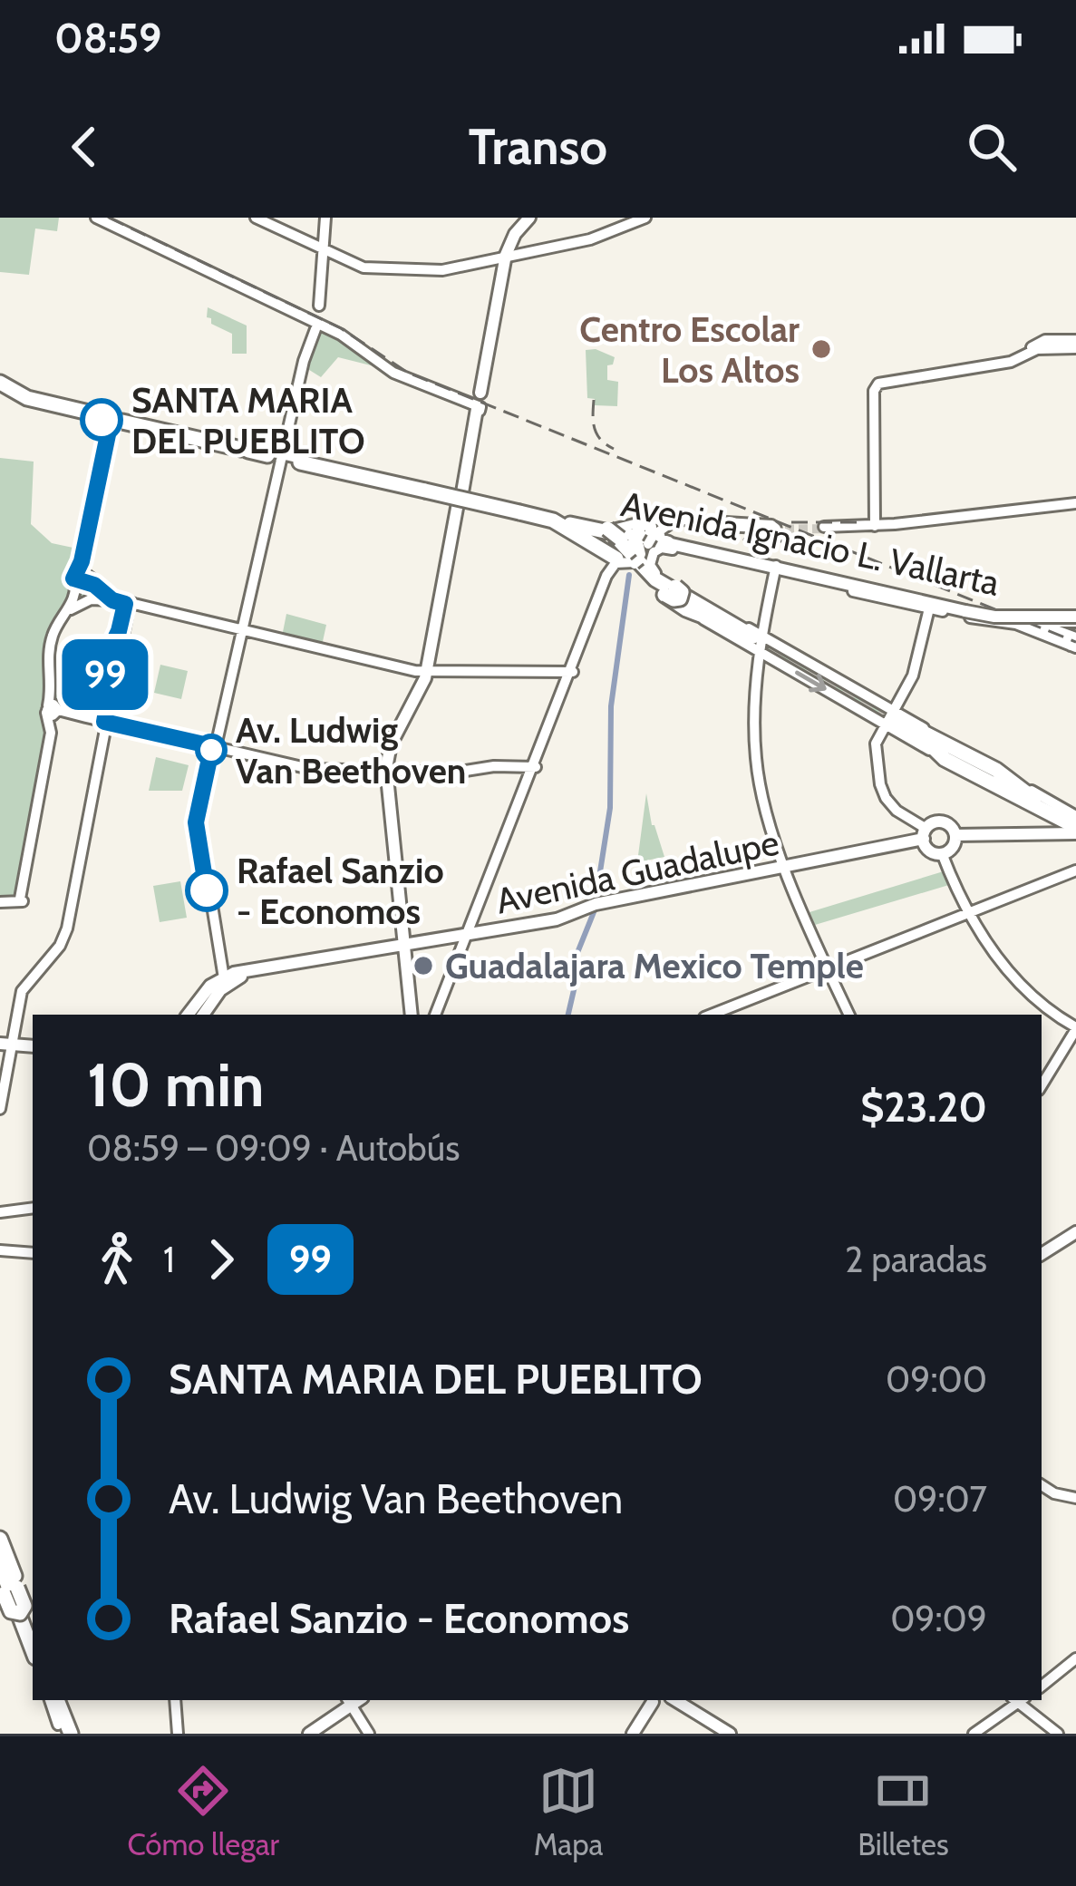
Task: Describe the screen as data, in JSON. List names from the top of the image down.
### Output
{
  "streets": {
    "highway": ["Avenida Ignacio L. Vallarta"],
    "main road": ["Avenida Guadalupe"]
  },
  "places": [
    "Centro Escolar Los Altos",
    "SANTA MARIA DEL PUEBLITO",
    "Av. Ludwig Van Beethoven",
    "Rafael Sanzio - Economos",
    "Guadalajara Mexico Temple"
  ],
  "lines": ["bus line 99"],
  "page": {
    "status": "08:59",
    "header": "Transo",
    "on_map": "99",
    "heading": ["10 min", "08:59 – 09:09 · Autobús", "$23.20"],
    "legs": ["1", "99", "2 paradas"],
    "list": [
      {
        "name": "SANTA MARIA DEL PUEBLITO",
        "value": "09:00"
      },
      {
        "name": "Av. Ludwig Van Beethoven",
        "value": "09:07"
      },
      {
        "name": "Rafael Sanzio - Economos",
        "value": "09:09"
      }
    ],
    "tabs": ["Cómo llegar", "Mapa", "Billetes"]
  }
}
